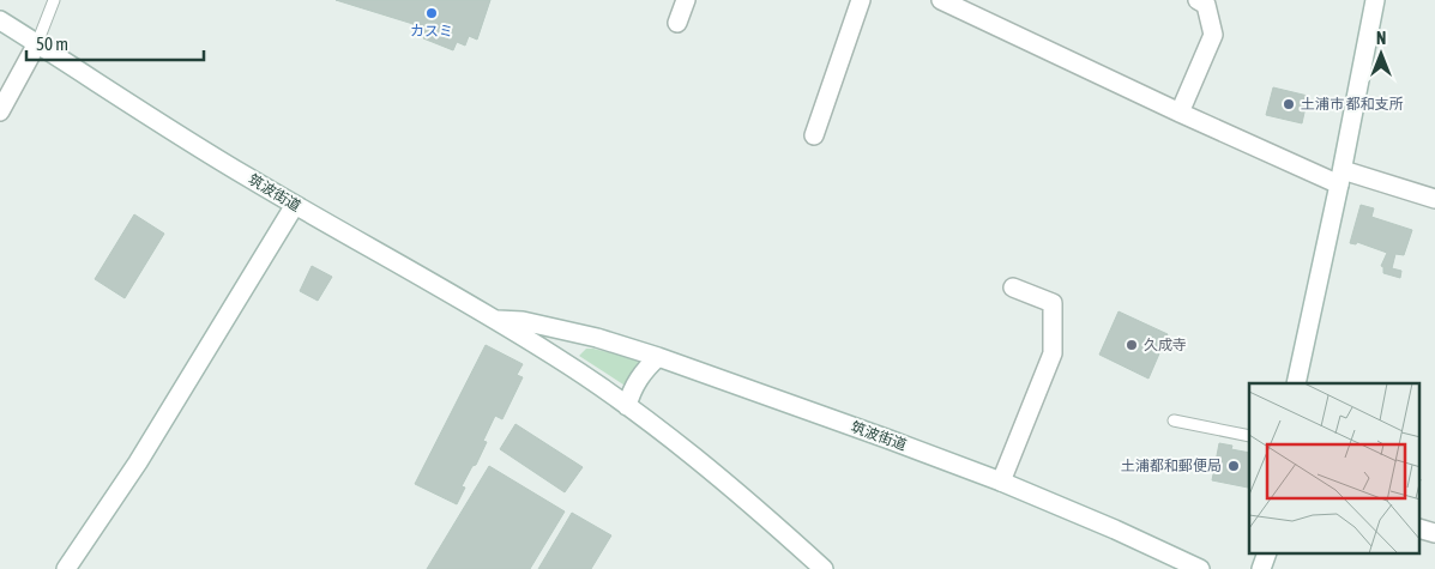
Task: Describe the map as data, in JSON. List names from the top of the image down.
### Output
{
  "streets": {
    "street": ["筑波街道"]
  },
  "places": [
    "カスミ",
    "土浦市 都和支所",
    "久成寺",
    "土浦都和郵便局"
  ],
  "scale_bar": "50 m",
  "north": "top"
}
